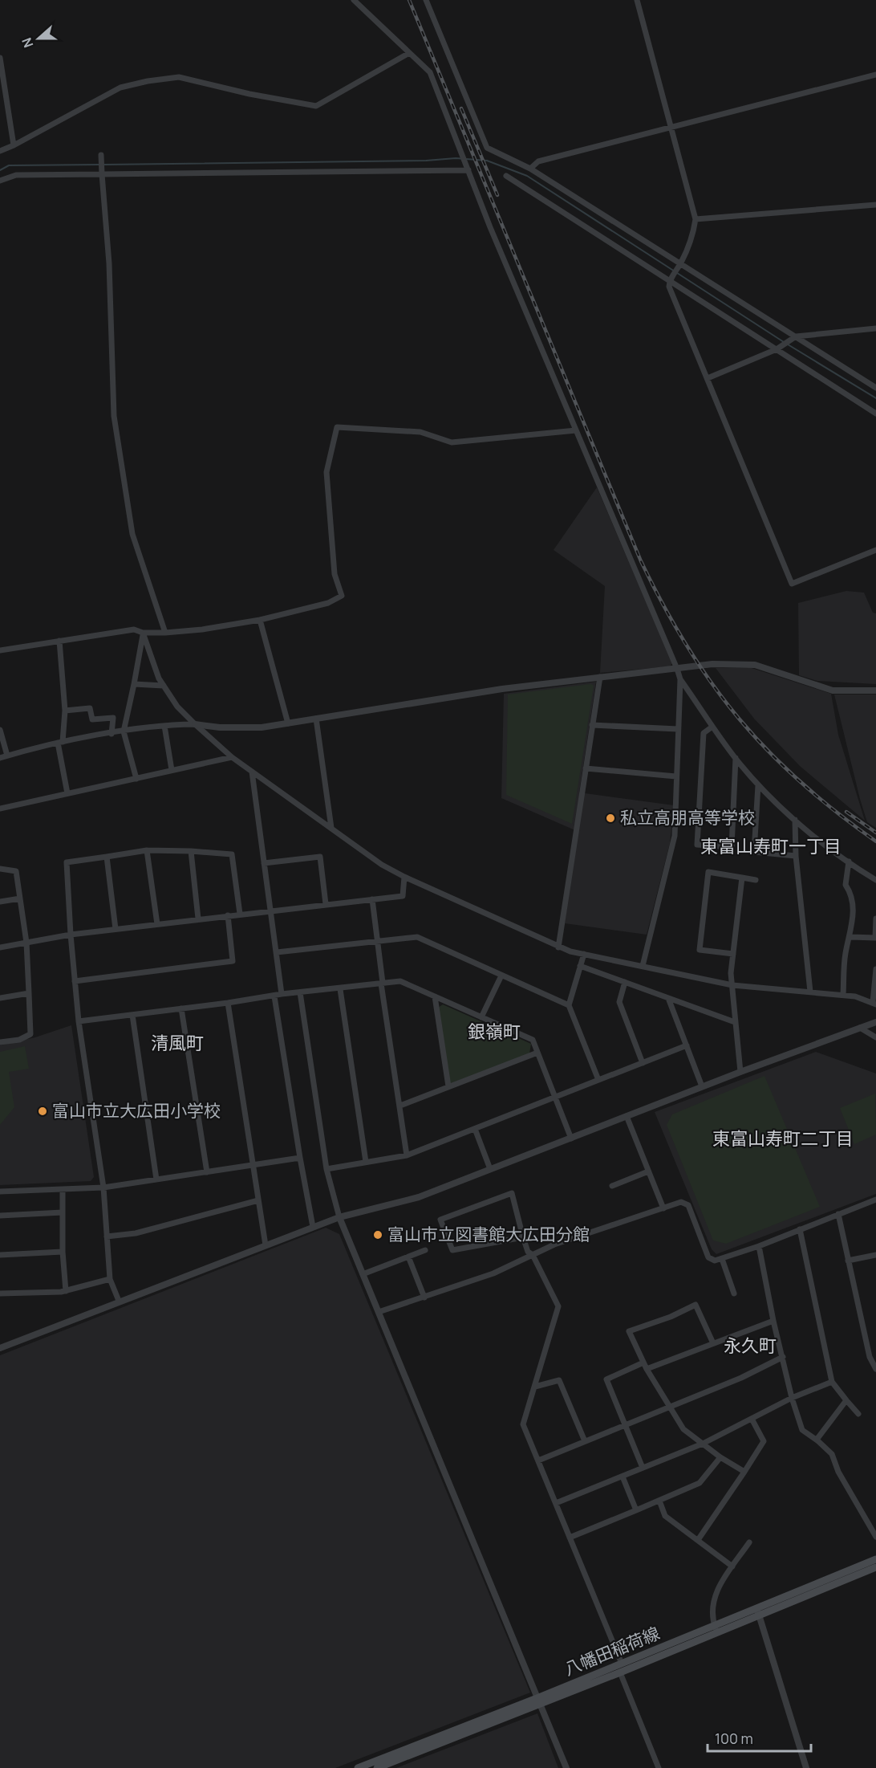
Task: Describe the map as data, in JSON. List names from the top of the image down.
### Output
{
  "streets": {
    "main road": ["八幡田稲荷線"]
  },
  "districts": [
    "東富山寿町一丁目",
    "銀嶺町",
    "清風町",
    "東富山寿町二丁目",
    "永久町"
  ],
  "places": ["私立高朋高等学校", "富山市立大広田小学校", "富山市立図書館大広田分館"],
  "scale_bar": "100 m",
  "north": "left"
}
